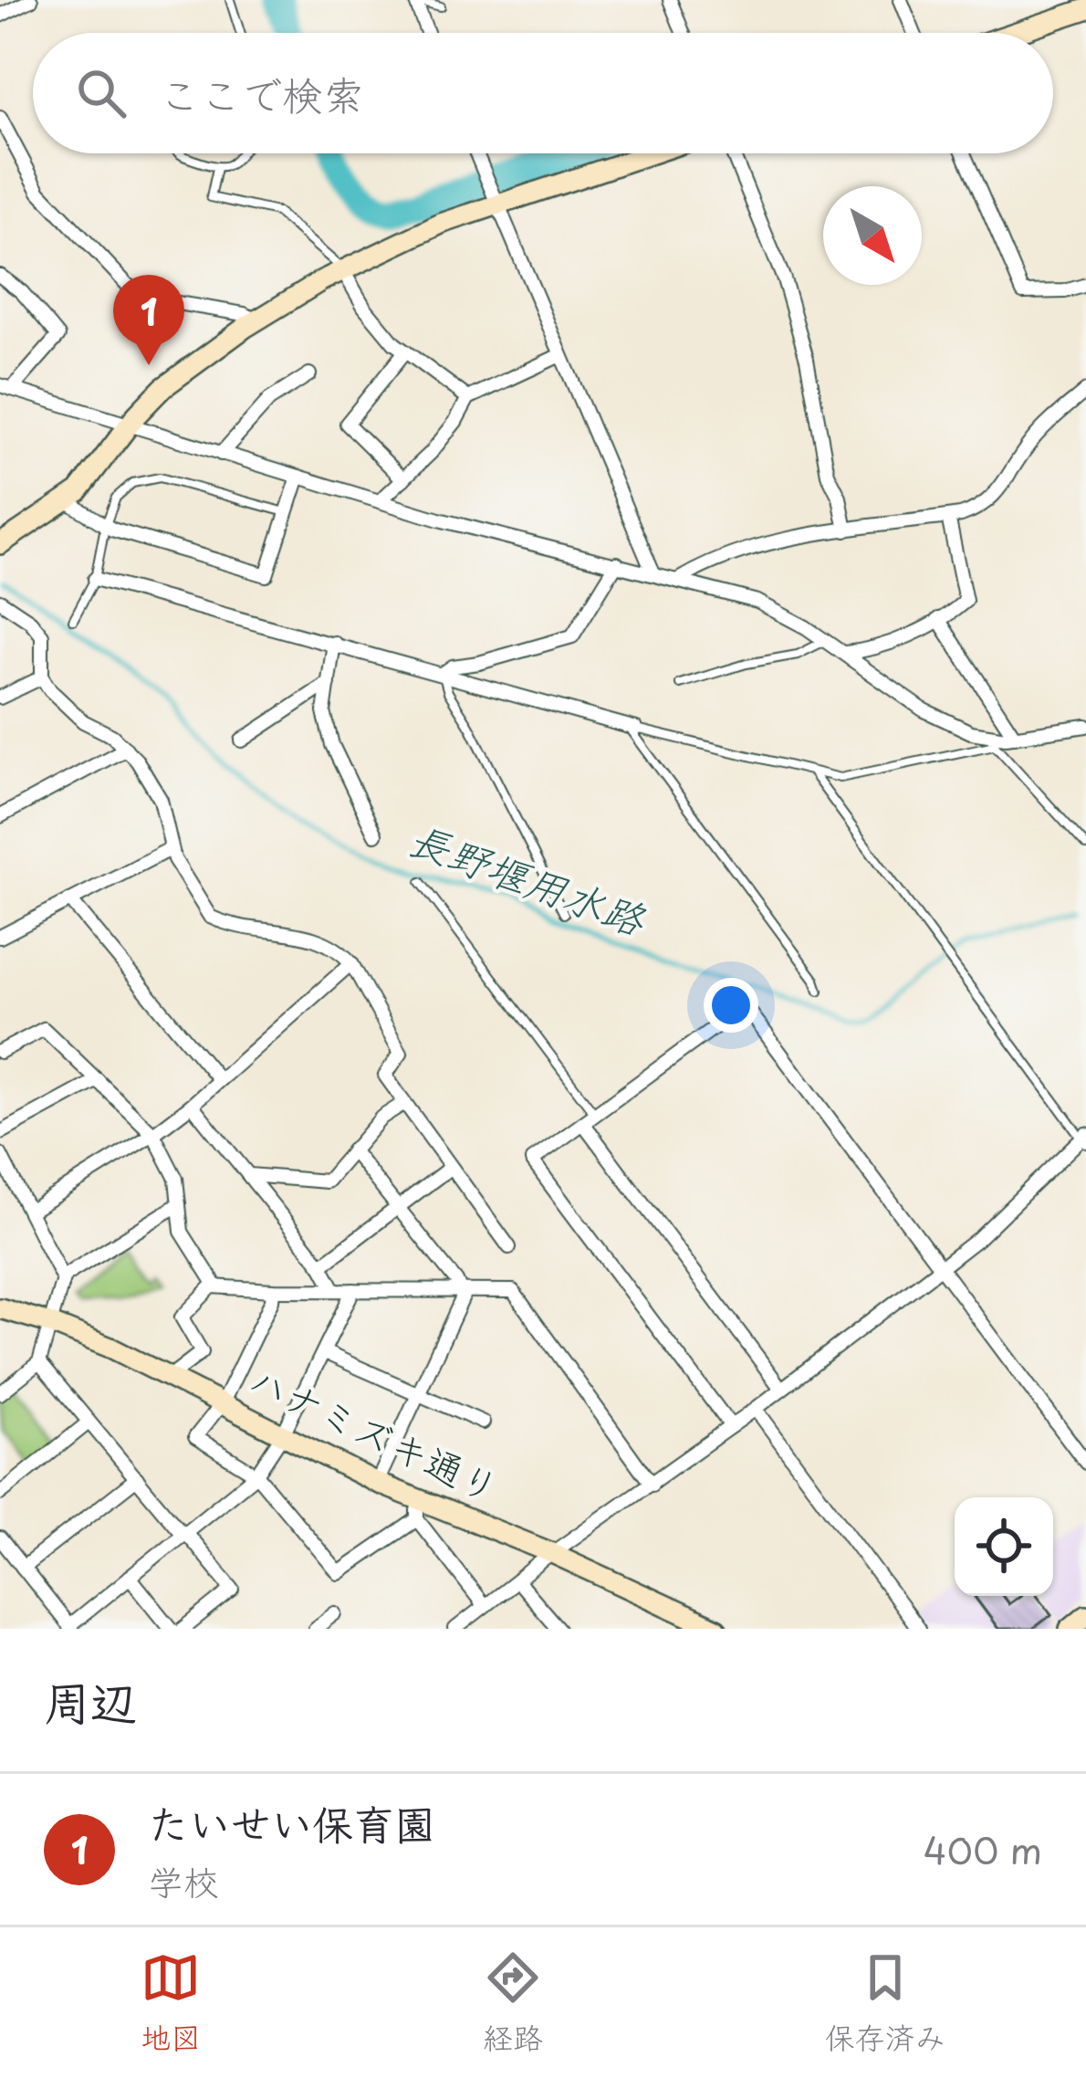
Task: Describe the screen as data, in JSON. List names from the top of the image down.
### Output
{
  "streets": {
    "street": ["ハナミズキ通り"]
  },
  "water": ["長野堰用水路"],
  "north": "bottom right",
  "page": {
    "search": "ここで検索",
    "pins": "1",
    "heading": "周辺",
    "list": [
      {
        "mark": "1",
        "name": "たいせい保育園",
        "note": "学校",
        "value": "400 m"
      }
    ],
    "nav": ["地図", "経路", "保存済み"]
  }
}
